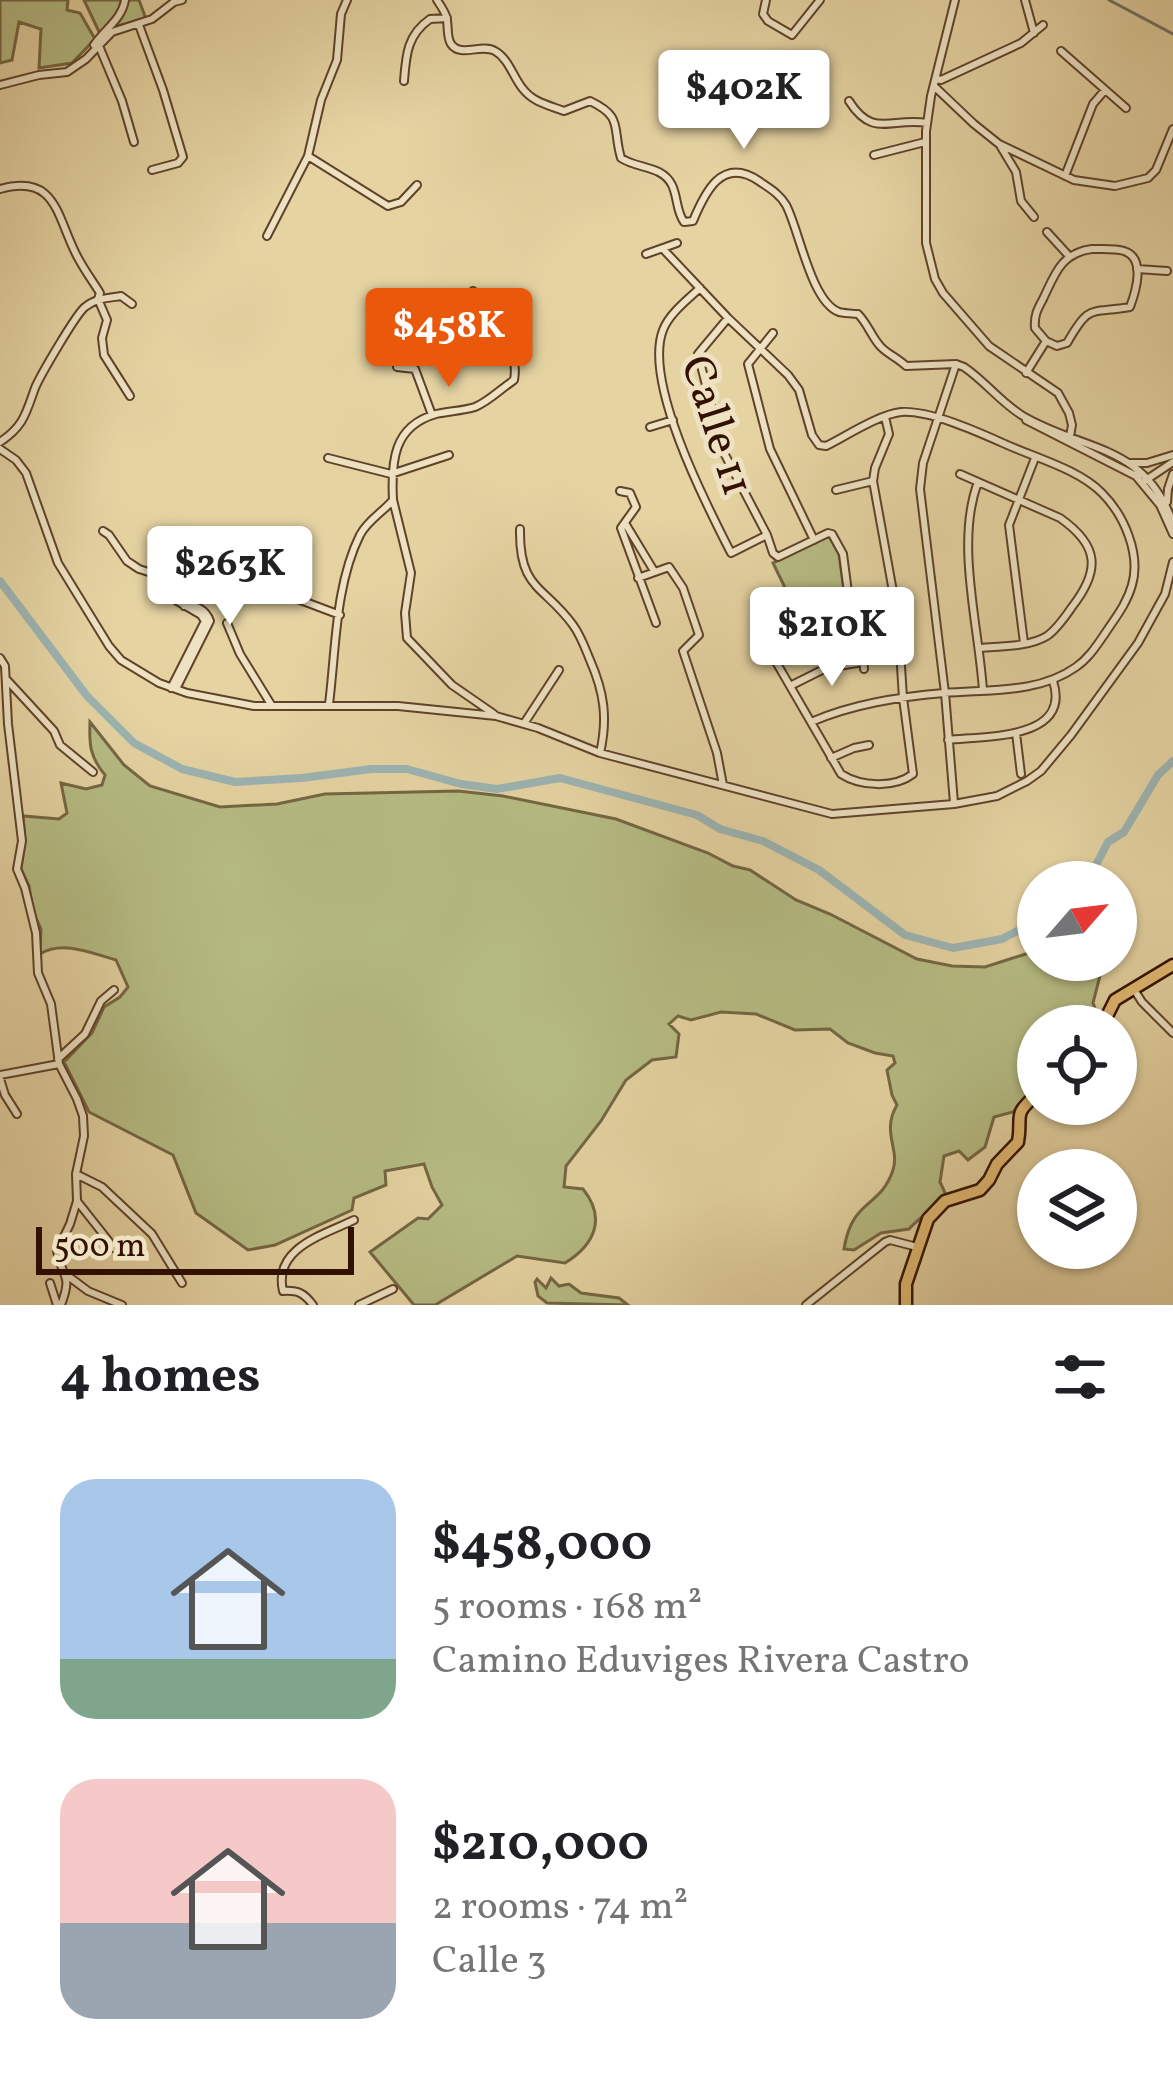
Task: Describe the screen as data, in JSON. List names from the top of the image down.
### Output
{
  "streets": {
    "street": ["Calle 11"]
  },
  "scale_bar": "500 m",
  "north": "top right",
  "page": {
    "price": [
      "$402K",
      "$458K",
      "$263K",
      "$210K"
    ],
    "scale": "500 m",
    "heading": "4 homes",
    "list": [
      {
        "name": "$458,000",
        "note": "5 rooms · 168 m² · Camino Eduviges Rivera Castro"
      },
      {
        "name": "$210,000",
        "note": "2 rooms · 74 m² · Calle 3"
      }
    ]
  }
}
